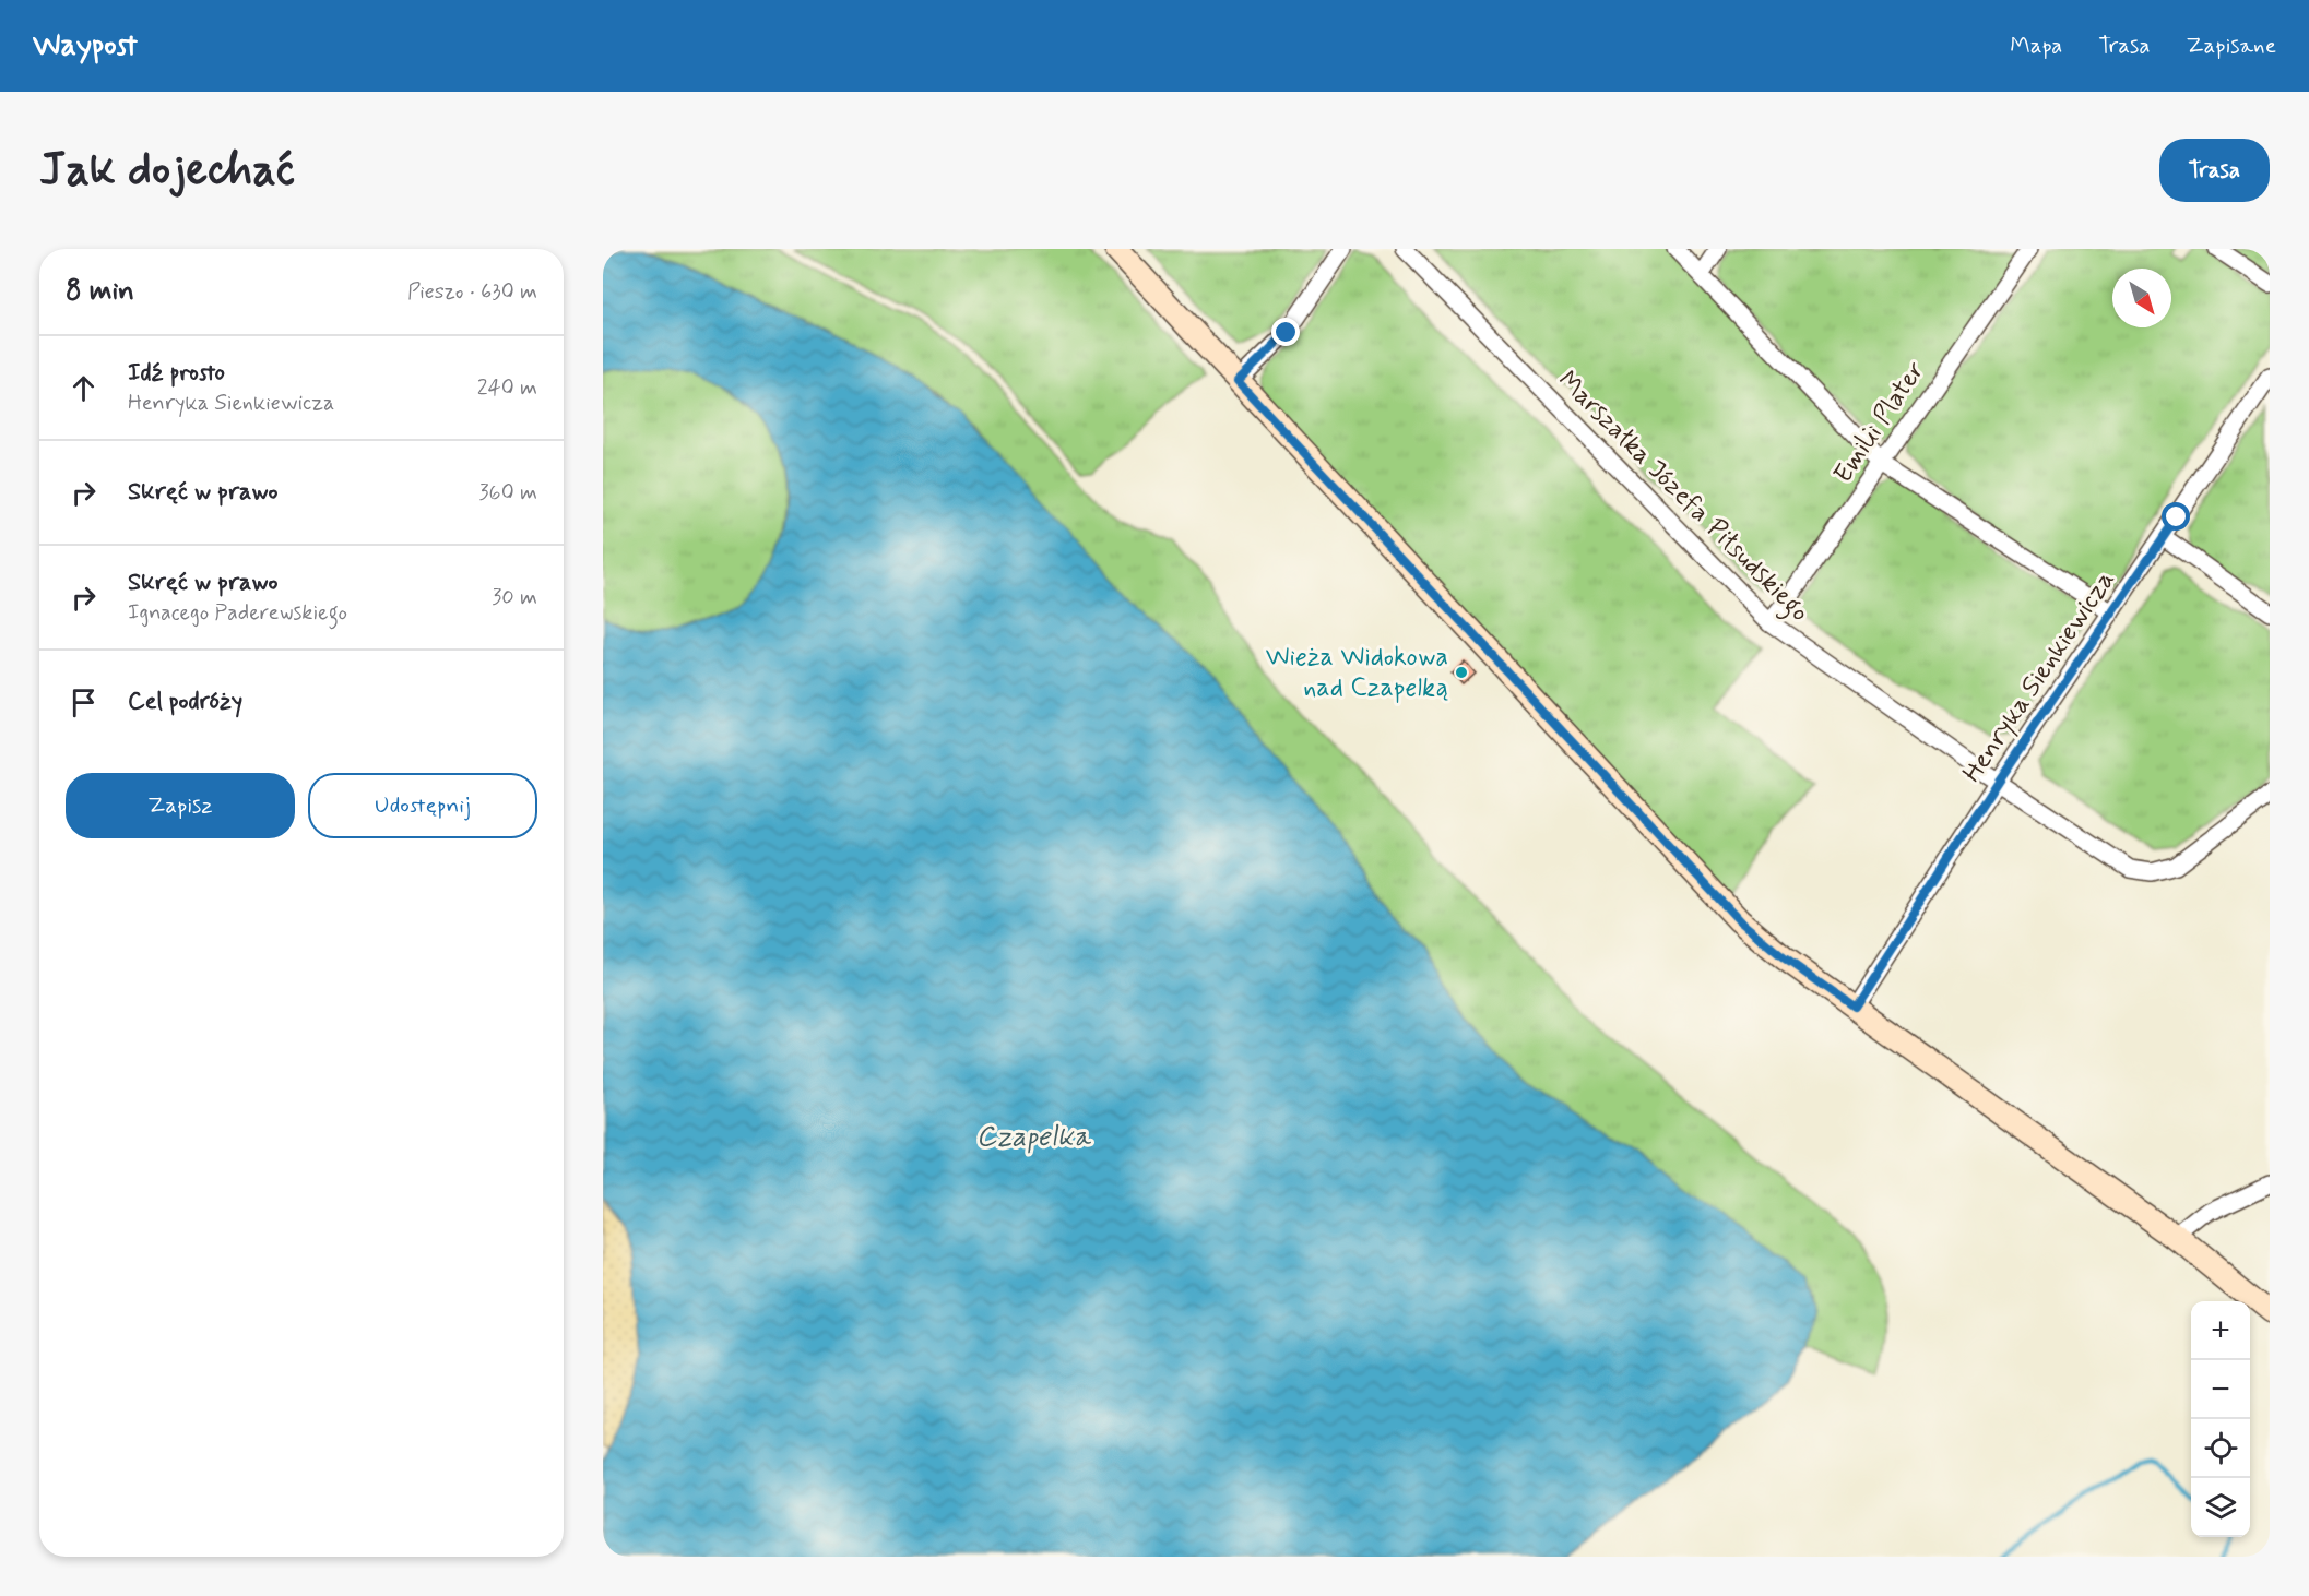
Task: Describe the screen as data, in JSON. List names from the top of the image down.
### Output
{
  "streets": {
    "street": ["Emilii Plater", "Marszałka Józefa Piłsudskiego", "Henryka Sienkiewicza"]
  },
  "crossings": [
    ["Emilii Plater", "Marszałka Józefa Piłsudskiego"],
    ["Marszałka Józefa Piłsudskiego", "Henryka Sienkiewicza"]
  ],
  "water": ["Czapelka"],
  "places": ["Wieża Widokowa nad Czapelką"],
  "north": "bottom right",
  "page": {
    "header": "Waypost",
    "nav": ["Mapa", "Trasa", "Zapisane"],
    "buttons": [
      "Trasa",
      ["Zapisz", "Udostępnij"]
    ],
    "title": "Jak dojechać",
    "heading": ["8 min", "Pieszo · 630 m"],
    "list": [
      ["Idź prosto", "Henryka Sienkiewicza", "240 m"],
      ["Skręć w prawo", "360 m"],
      ["Skręć w prawo", "Ignacego Paderewskiego", "30 m"],
      "Cel podróży"
    ],
    "map_buttons": ["+", "−"]
  }
}
